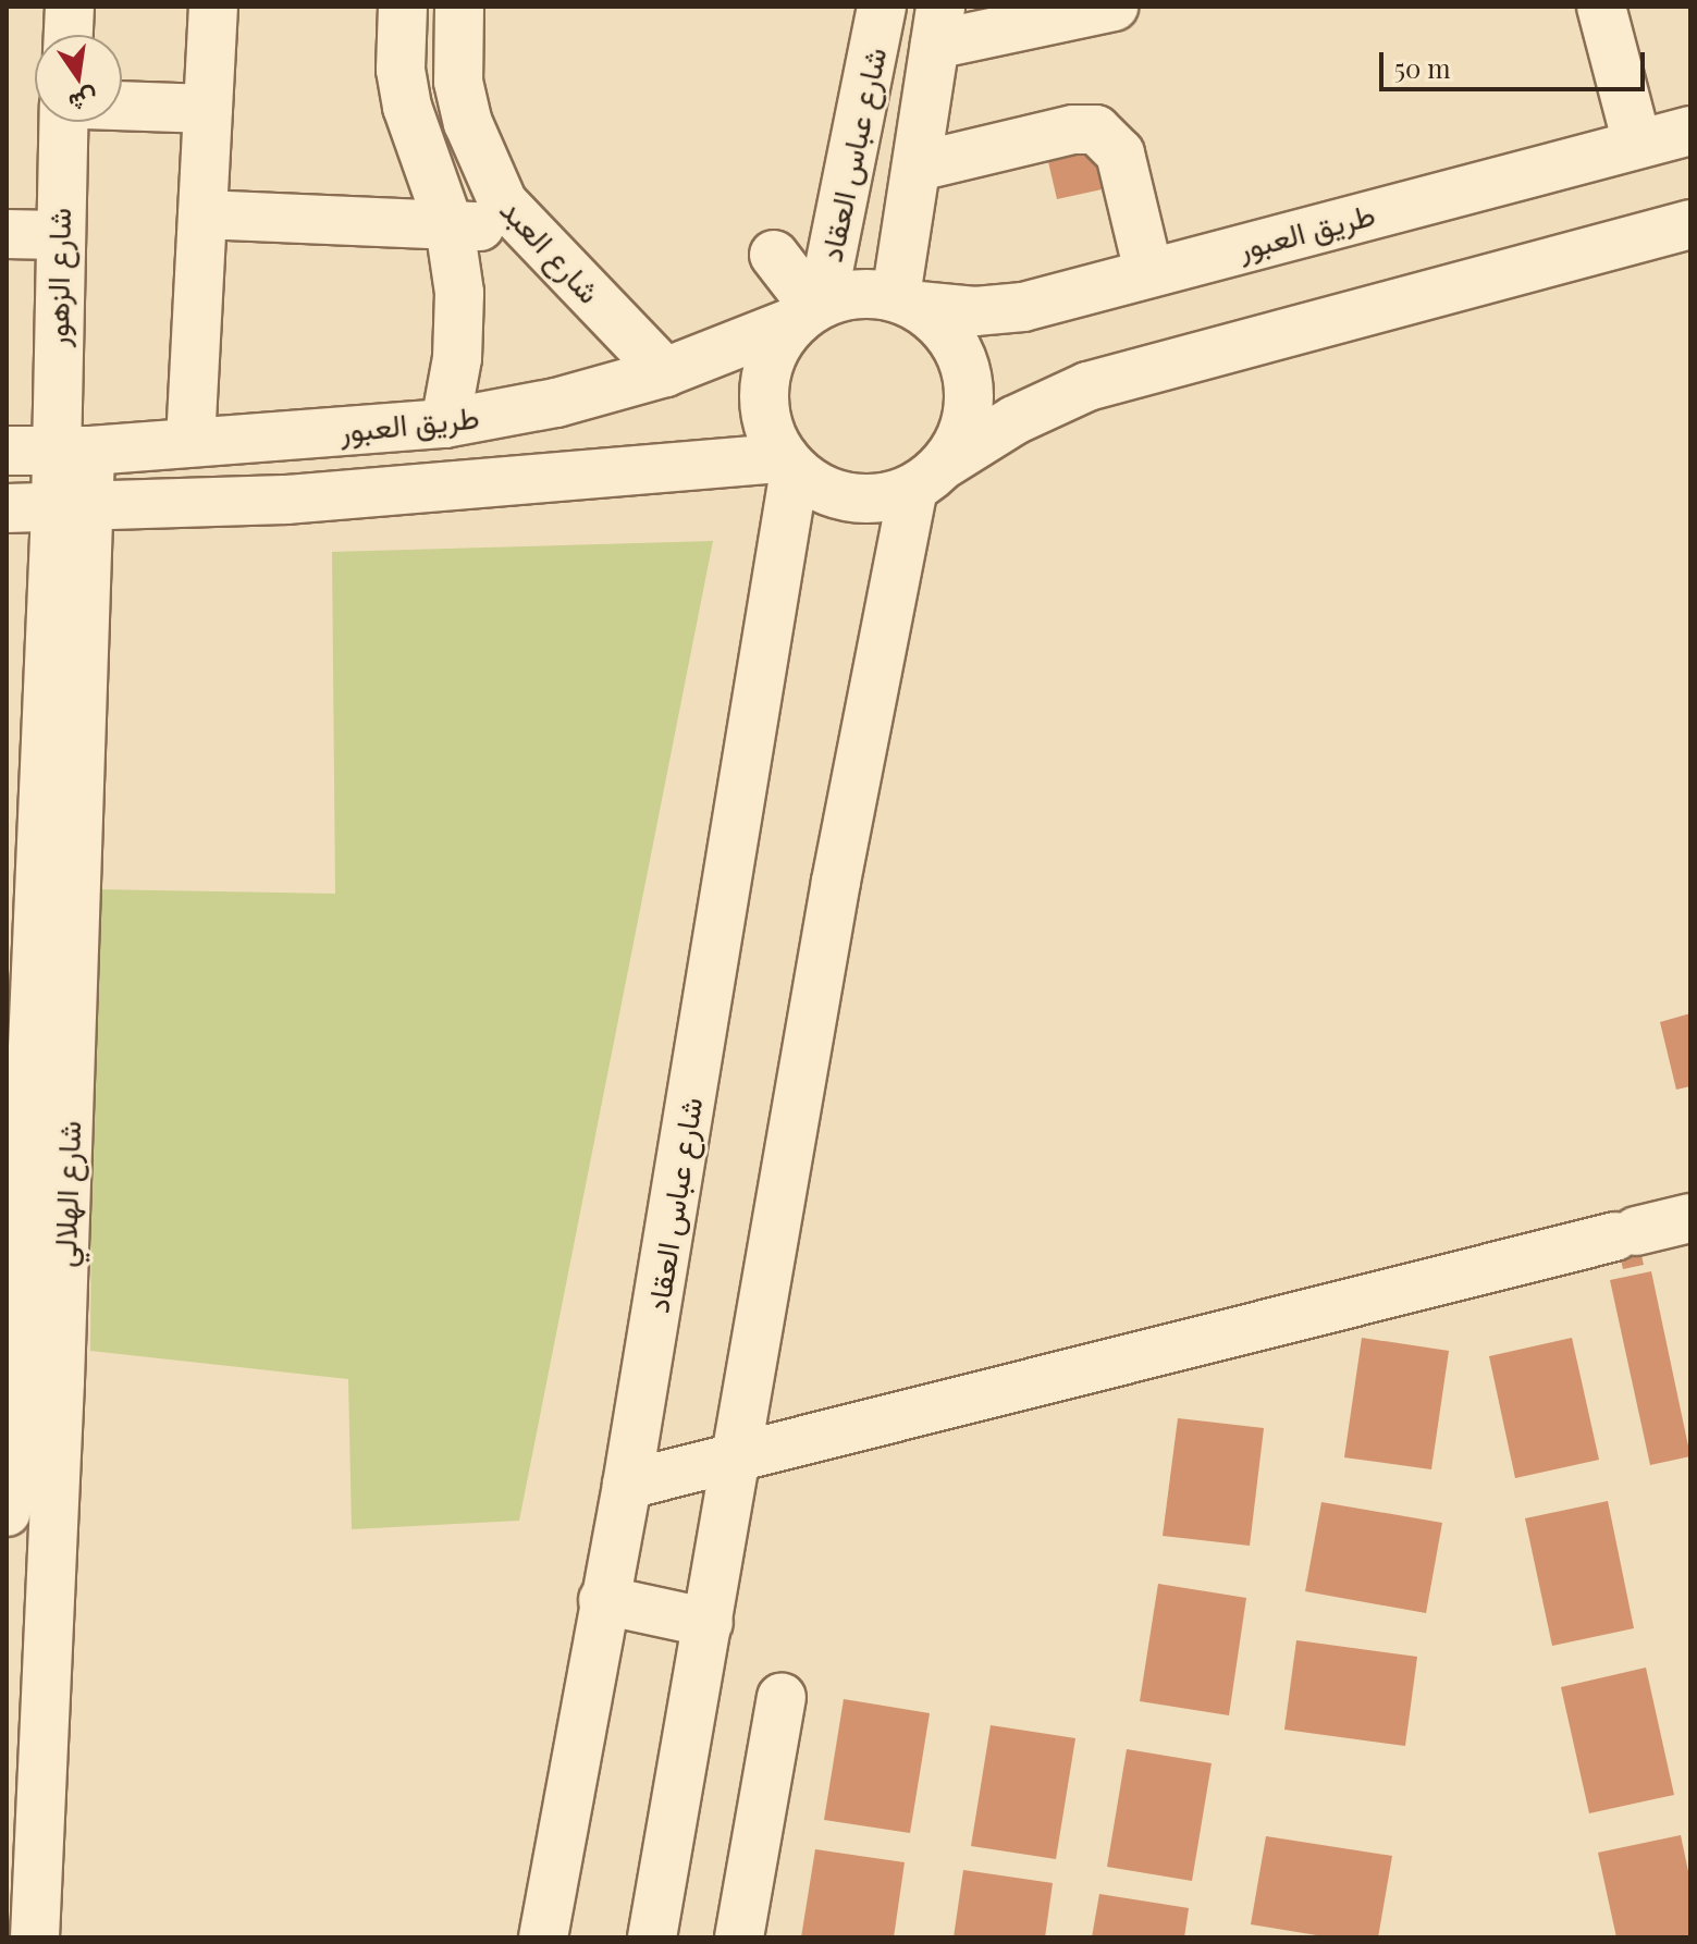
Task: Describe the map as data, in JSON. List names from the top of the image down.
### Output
{
  "streets": {
    "street": [
      "شارع عباس العقاد",
      "طريق العبور",
      "شارع العبد",
      "شارع الزهور",
      "شارع الهلالي"
    ]
  },
  "crossings": [
    ["شارع عباس العقاد", "طريق العبور"],
    ["طريق العبور", "شارع العبد"],
    ["طريق العبور", "شارع الزهور"],
    ["طريق العبور", "شارع الهلالي"],
    ["شارع الزهور", "شارع الهلالي"]
  ],
  "scale_bar": "50 m",
  "north": "bottom"
}
